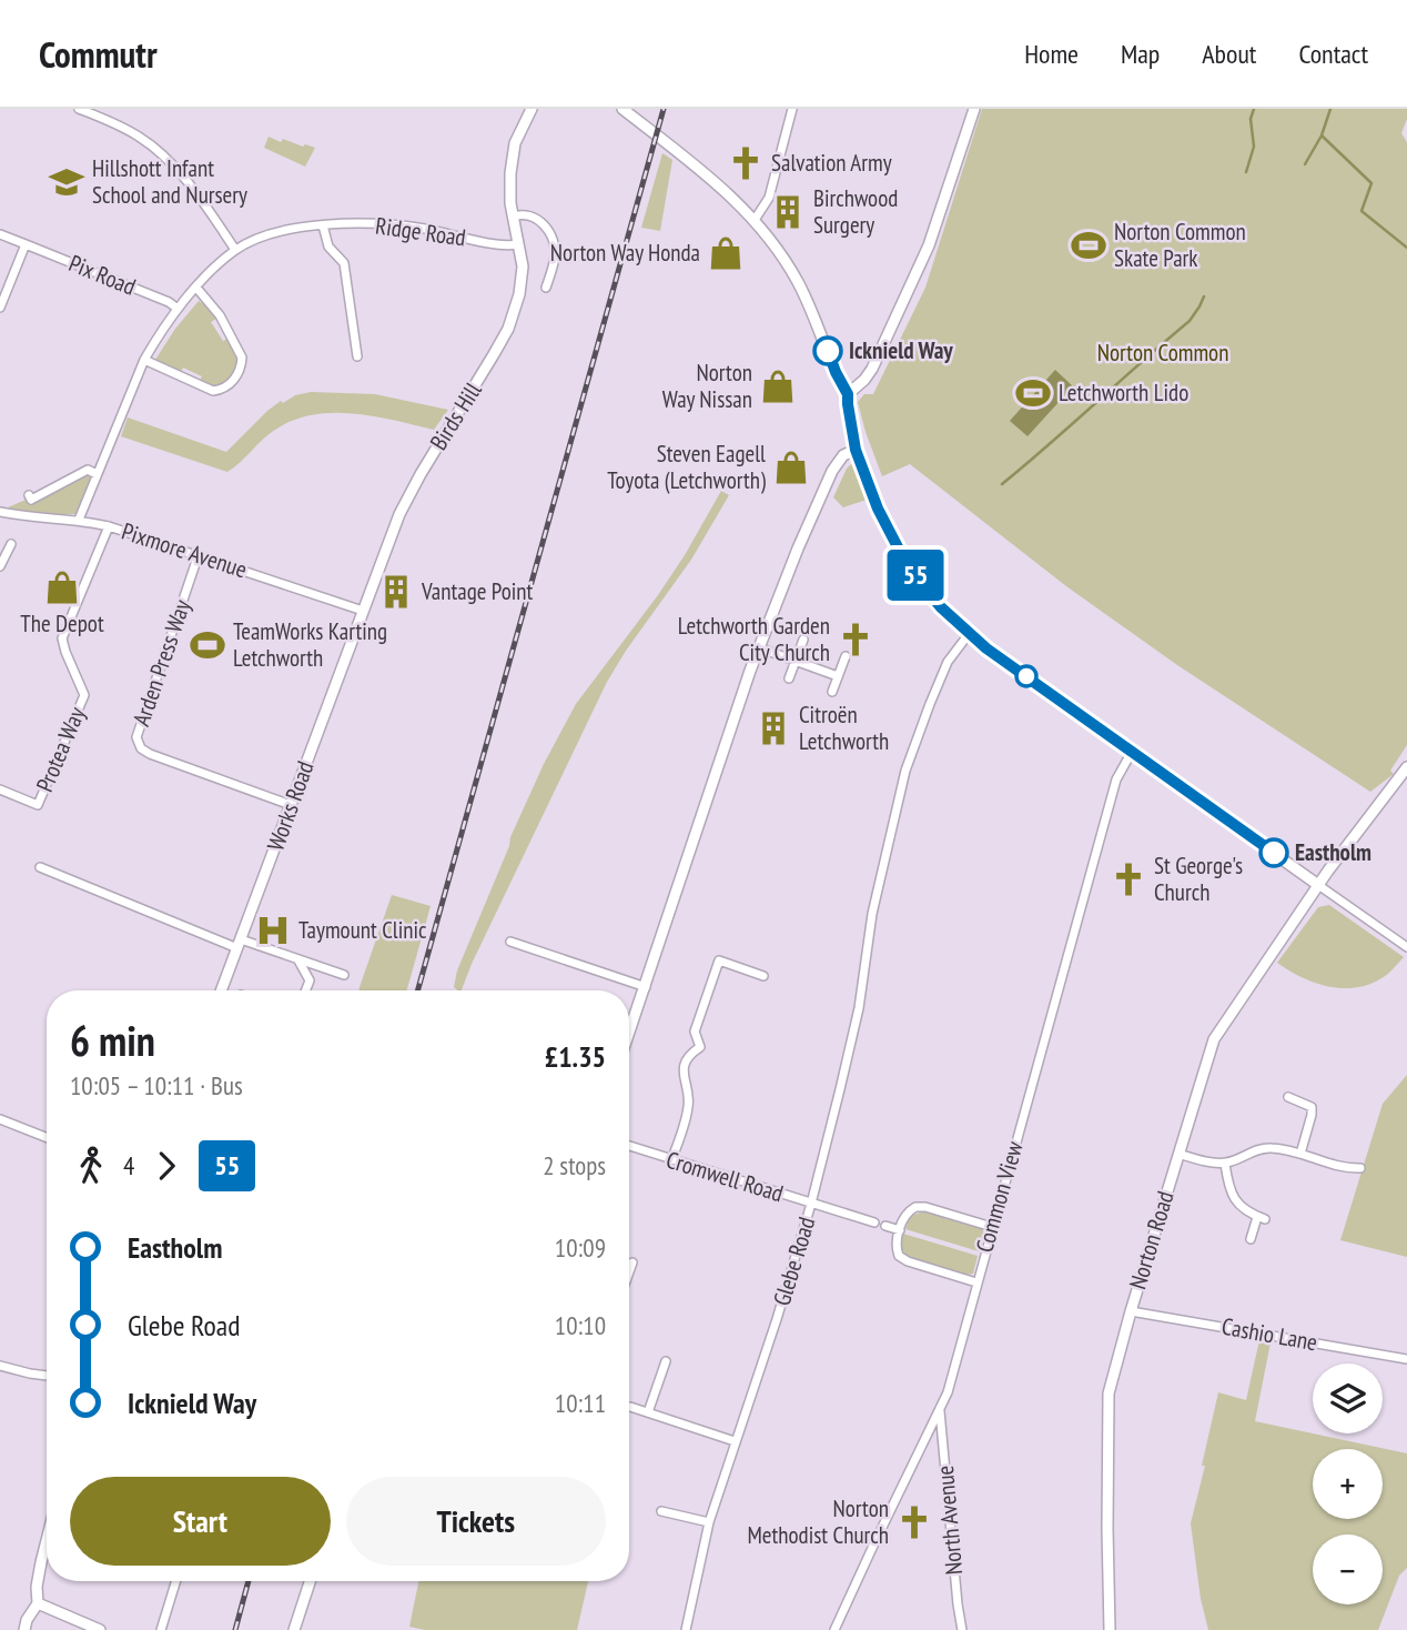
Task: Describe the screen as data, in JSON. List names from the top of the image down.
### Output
{
  "streets": {
    "street": [
      "Ridge Road",
      "Pix Road",
      "Birds Hill",
      "Pixmore Avenue",
      "Arden Press Way",
      "Protea Way",
      "Works Road",
      "Cromwell Road",
      "Common View",
      "Norton Road",
      "Glebe Road",
      "Cashio Lane",
      "North Avenue"
    ]
  },
  "crossings": [
    ["Ridge Road", "Pix Road"],
    ["Ridge Road", "Birds Hill"],
    ["Ridge Road", "Pixmore Avenue"],
    ["Birds Hill", "Pixmore Avenue"],
    ["Birds Hill", "Works Road"],
    ["Pixmore Avenue", "Arden Press Way"],
    ["Pixmore Avenue", "Protea Way"],
    ["Pixmore Avenue", "Works Road"],
    ["Arden Press Way", "Works Road"],
    ["Cromwell Road", "Glebe Road"],
    ["Common View", "North Avenue"],
    ["Norton Road", "Cashio Lane"]
  ],
  "parks": ["Norton Common"],
  "places": {
    "church": [
      "Salvation Army",
      "Letchworth Garden City Church",
      "St George's Church",
      "Norton Methodist Church"
    ],
    "school or university": ["Hillshott Infant School and Nursery"],
    "building": ["Birchwood Surgery", "Vantage Point", "Citroën Letchworth"],
    "sports": ["Norton Common Skate Park", "Letchworth Lido", "TeamWorks Karting Letchworth"],
    "shop": [
      "Norton Way Honda",
      "Norton Way Nissan",
      "Steven Eagell Toyota (Letchworth)",
      "The Depot"
    ],
    "other": ["Icknield Way", "Eastholm"],
    "hospital": ["Taymount Clinic"]
  },
  "lines": ["bus line 55"],
  "page": {
    "header": "Commutr",
    "nav": [
      "Home",
      "Map",
      "About",
      "Contact"
    ],
    "on_map": "55",
    "heading": ["6 min", "10:05 – 10:11 · Bus", "£1.35"],
    "legs": ["4", "55", "2 stops"],
    "list": [
      {
        "name": "Eastholm",
        "value": "10:09"
      },
      {
        "name": "Glebe Road",
        "value": "10:10"
      },
      {
        "name": "Icknield Way",
        "value": "10:11"
      }
    ],
    "map_buttons": ["+", "−"],
    "buttons": ["Start", "Tickets"]
  }
}
